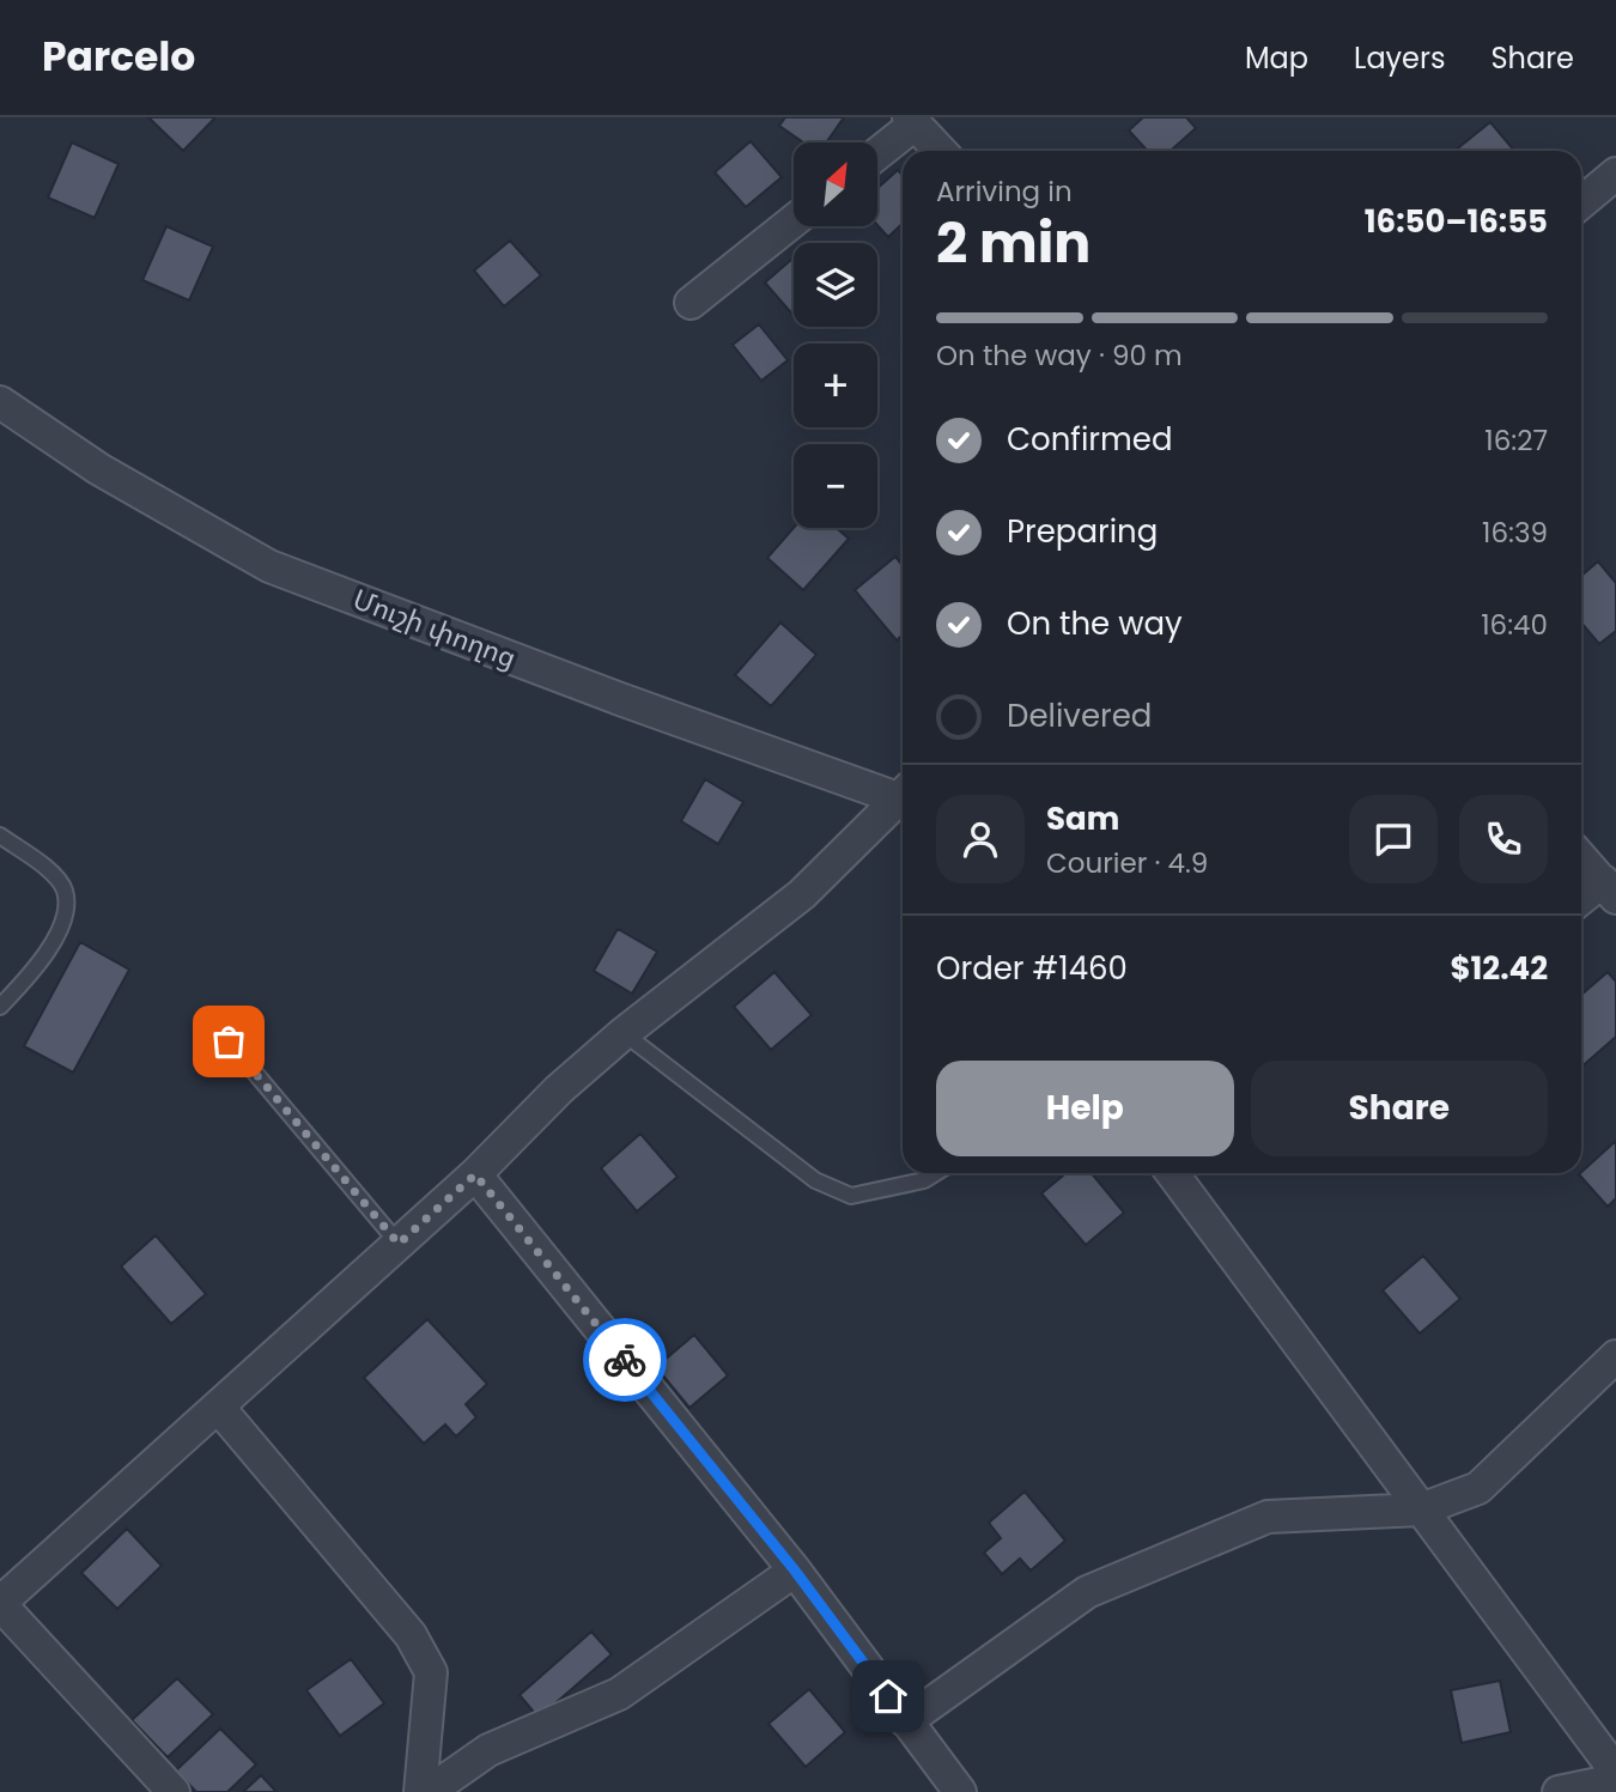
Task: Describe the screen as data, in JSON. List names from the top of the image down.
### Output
{
  "streets": {
    "street": ["Մուշի փողոց"]
  },
  "north": "top right",
  "page": {
    "header": "Parcelo",
    "nav": ["Map", "Layers", "Share"],
    "map_buttons": ["+", "−"],
    "heading": ["2 min", "Arriving in", "16:50–16:55"],
    "panel": [
      "Sam",
      "Courier · 4.9",
      "Order #1460",
      "$12.42"
    ],
    "bar": "On the way · 90 m",
    "list": [
      ["Confirmed", "16:27"],
      ["Preparing", "16:39"],
      ["On the way", "16:40"],
      "Delivered"
    ],
    "buttons": ["Help", "Share"]
  }
}
